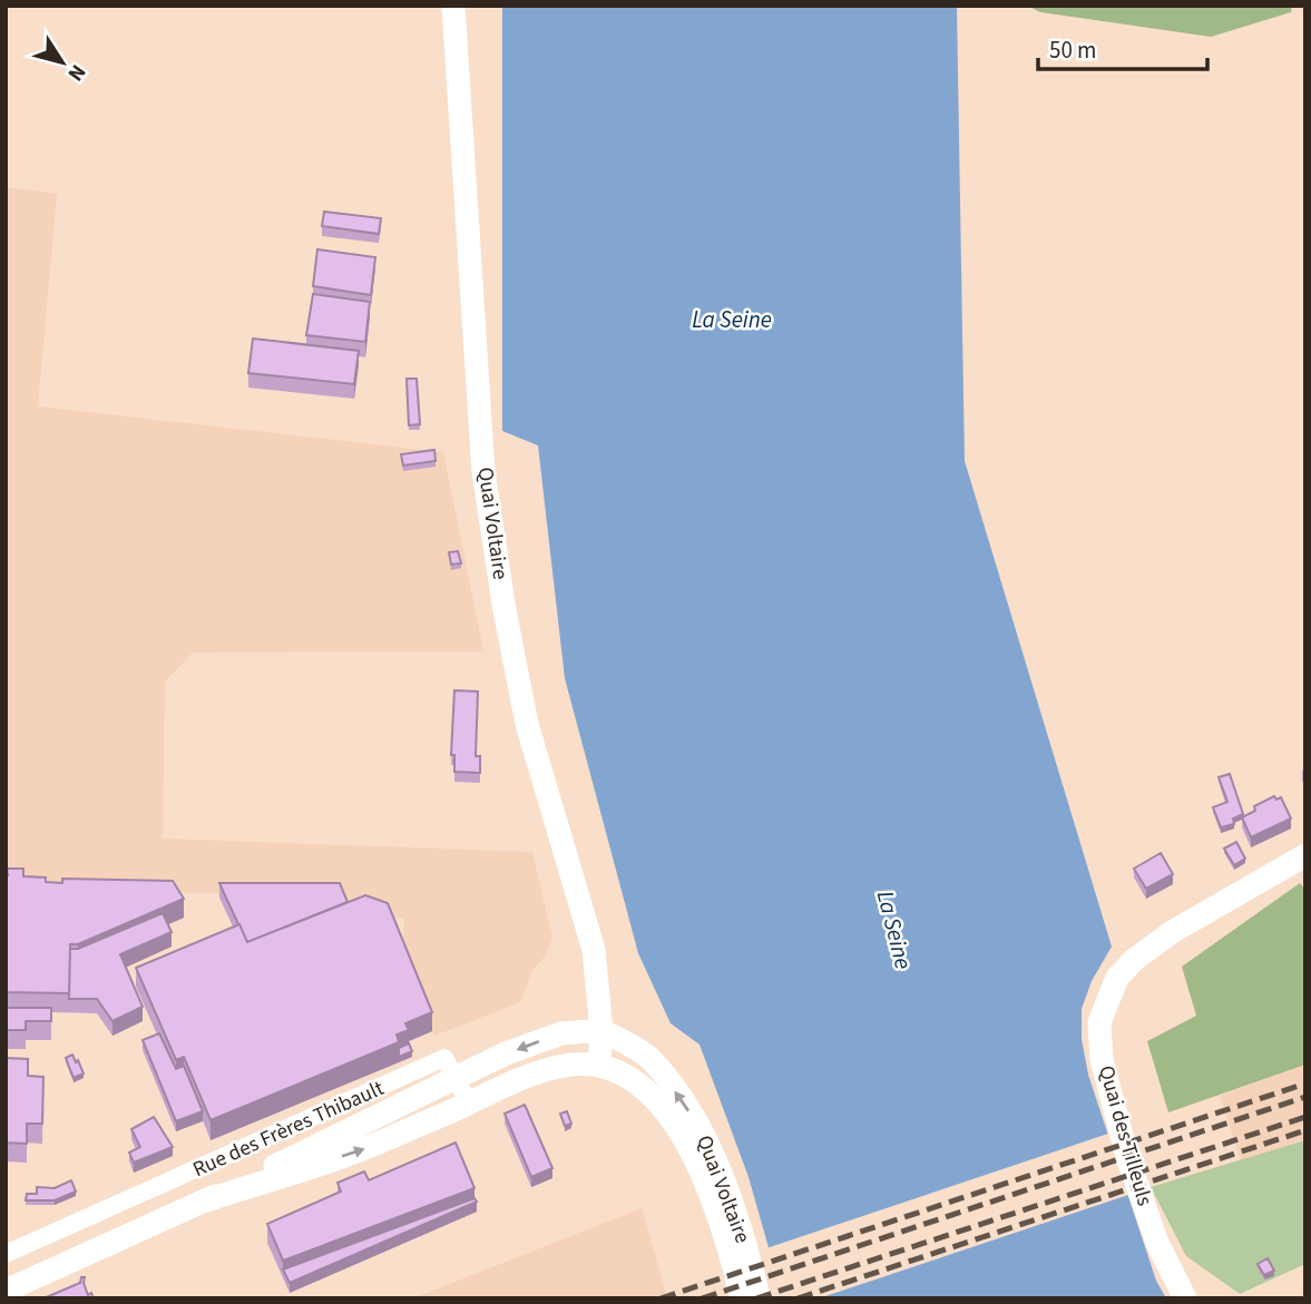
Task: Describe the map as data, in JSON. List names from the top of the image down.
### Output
{
  "streets": {
    "street": ["Quai Voltaire", "Rue des Frères Thibault", "Quai des Tilleuls"]
  },
  "crossings": [
    ["Quai Voltaire", "Rue des Frères Thibault"]
  ],
  "water": ["La Seine"],
  "scale_bar": "50 m",
  "north": "bottom right"
}
